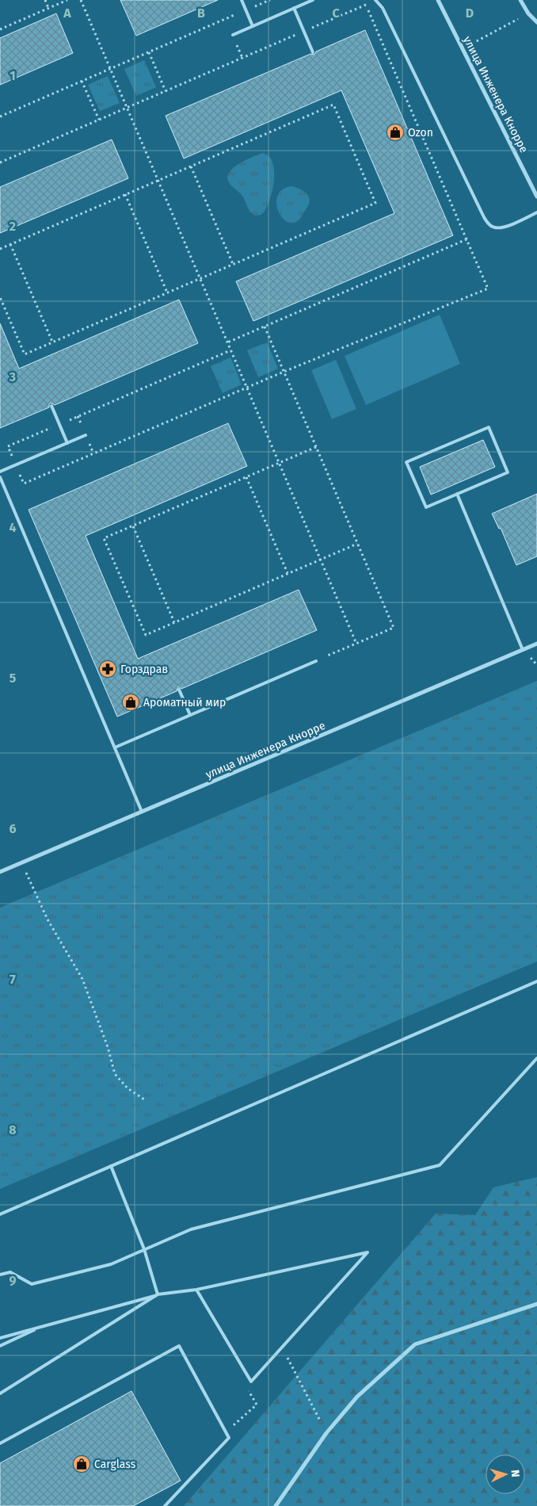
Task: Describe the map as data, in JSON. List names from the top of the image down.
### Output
{
  "streets": {
    "street": ["улица Инженера Кнорре"]
  },
  "places": {
    "shop": ["Ozon", "Ароматный мир", "Carglass"],
    "pharmacy": ["Горздрав"]
  },
  "north": "right",
  "grid": {
    "columns": [
      "A",
      "B",
      "C",
      "D"
    ],
    "rows": [
      "1",
      "2",
      "3",
      "4",
      "5",
      "6",
      "7",
      "8",
      "9"
    ]
  }
}
